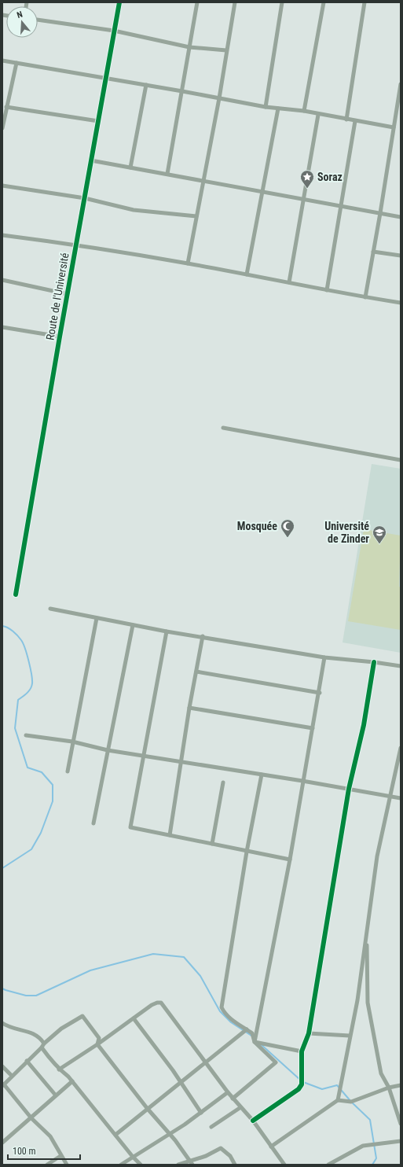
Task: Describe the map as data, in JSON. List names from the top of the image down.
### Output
{
  "streets": {
    "street": ["Route de l'Université"]
  },
  "places": {
    "place": ["Soraz"],
    "mosque": ["Mosquée"],
    "school or university": ["Université de Zinder"]
  },
  "scale_bar": "100 m",
  "north": "top"
}
